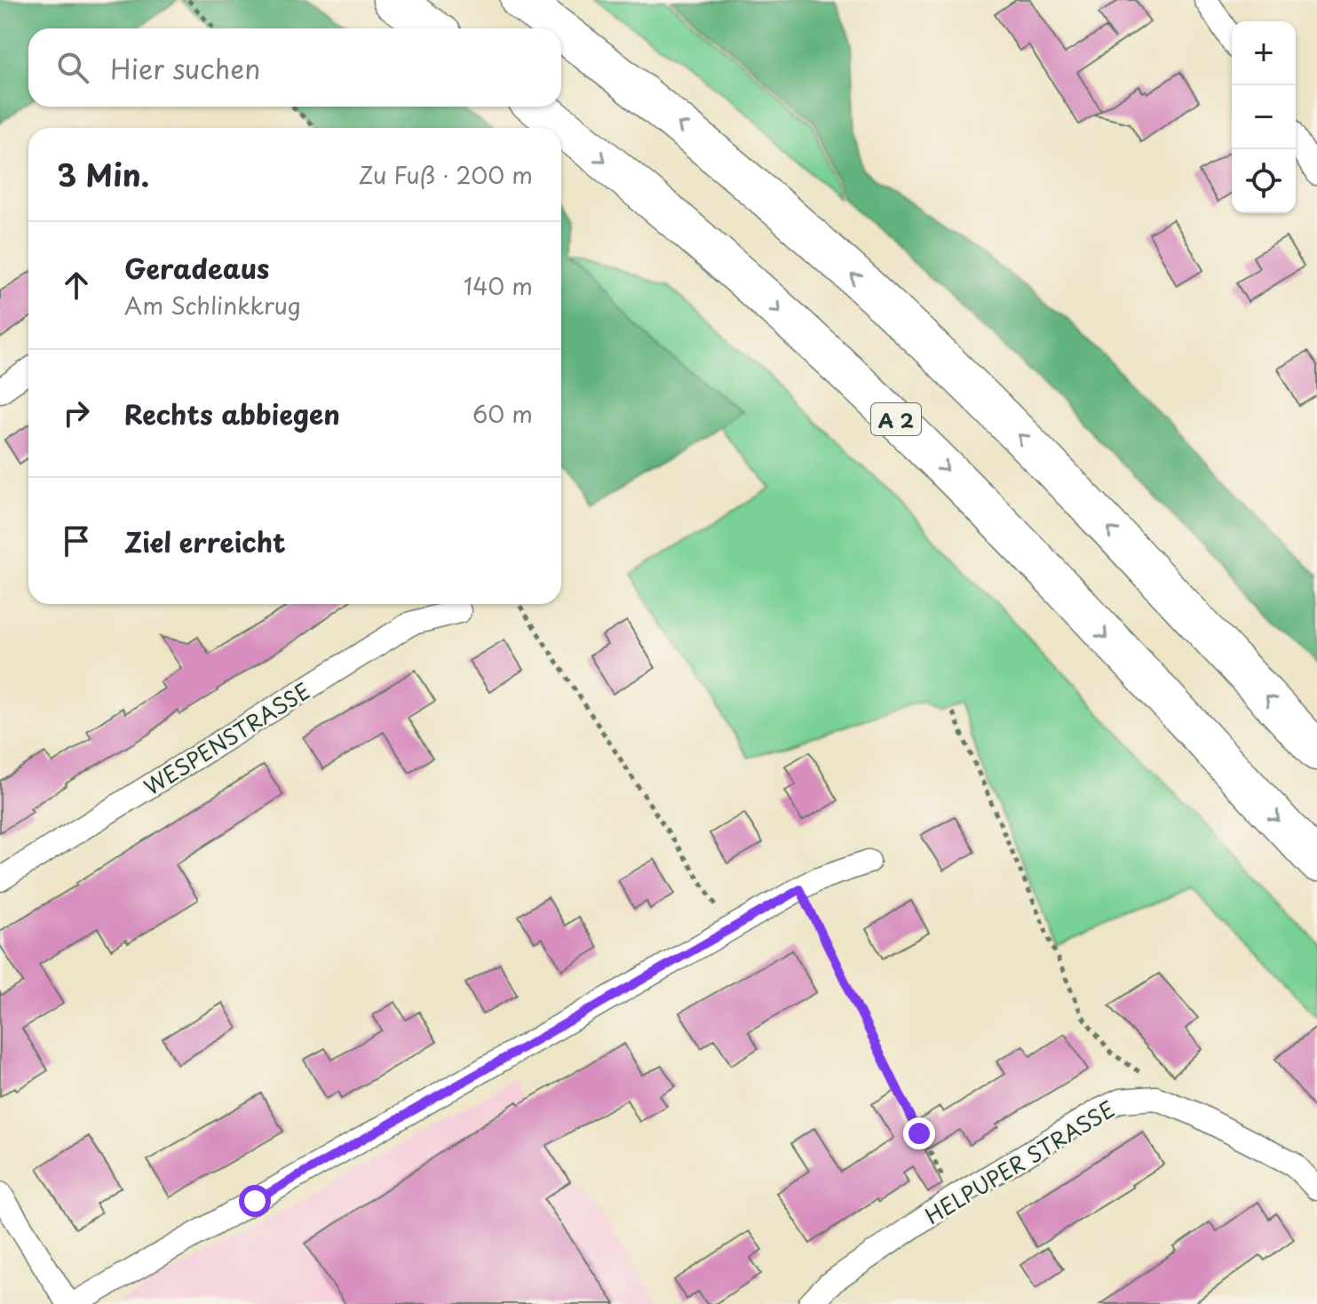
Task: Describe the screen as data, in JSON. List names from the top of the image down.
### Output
{
  "streets": {
    "highway": ["A 2"],
    "street": ["WESPENSTRASSE", "HELPUPER STRASSE"]
  },
  "page": {
    "map_buttons": ["+", "−"],
    "search": "Hier suchen",
    "heading": ["3 Min.", "Zu Fuß · 200 m"],
    "list": [
      ["Geradeaus", "Am Schlinkkrug", "140 m"],
      ["Rechts abbiegen", "60 m"],
      "Ziel erreicht"
    ]
  }
}
